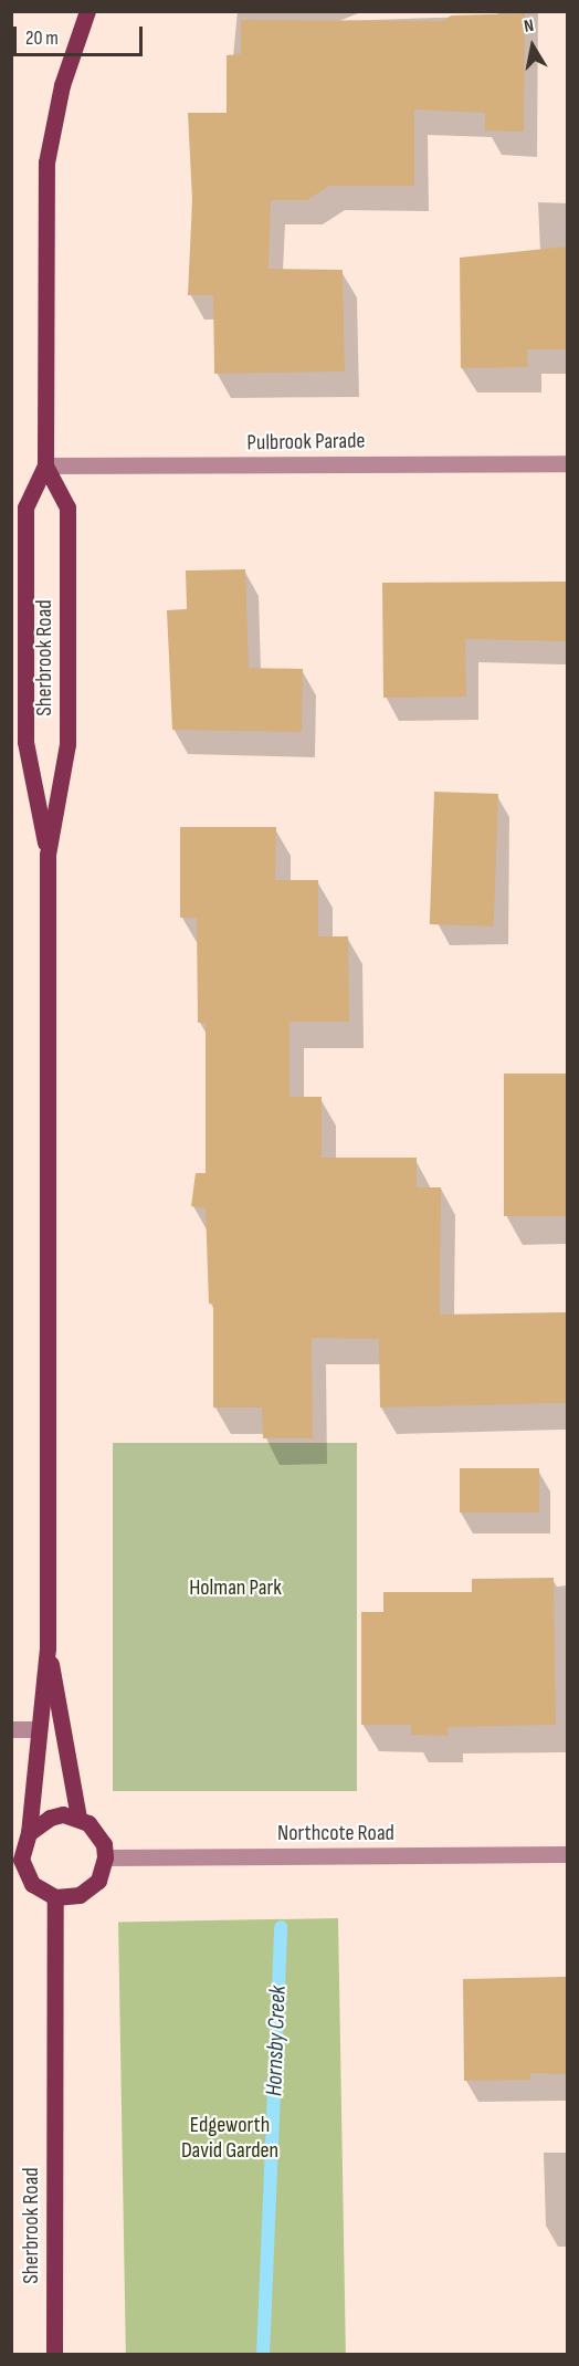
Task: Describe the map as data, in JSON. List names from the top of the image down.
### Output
{
  "streets": {
    "main road": ["Sherbrook Road"],
    "street": ["Pulbrook Parade", "Northcote Road"]
  },
  "crossings": [
    ["Pulbrook Parade", "Sherbrook Road"],
    ["Sherbrook Road", "Northcote Road"]
  ],
  "water": ["Hornsby Creek"],
  "parks": ["Holman Park", "Edgeworth David Garden"],
  "scale_bar": "20 m",
  "north": "top"
}
